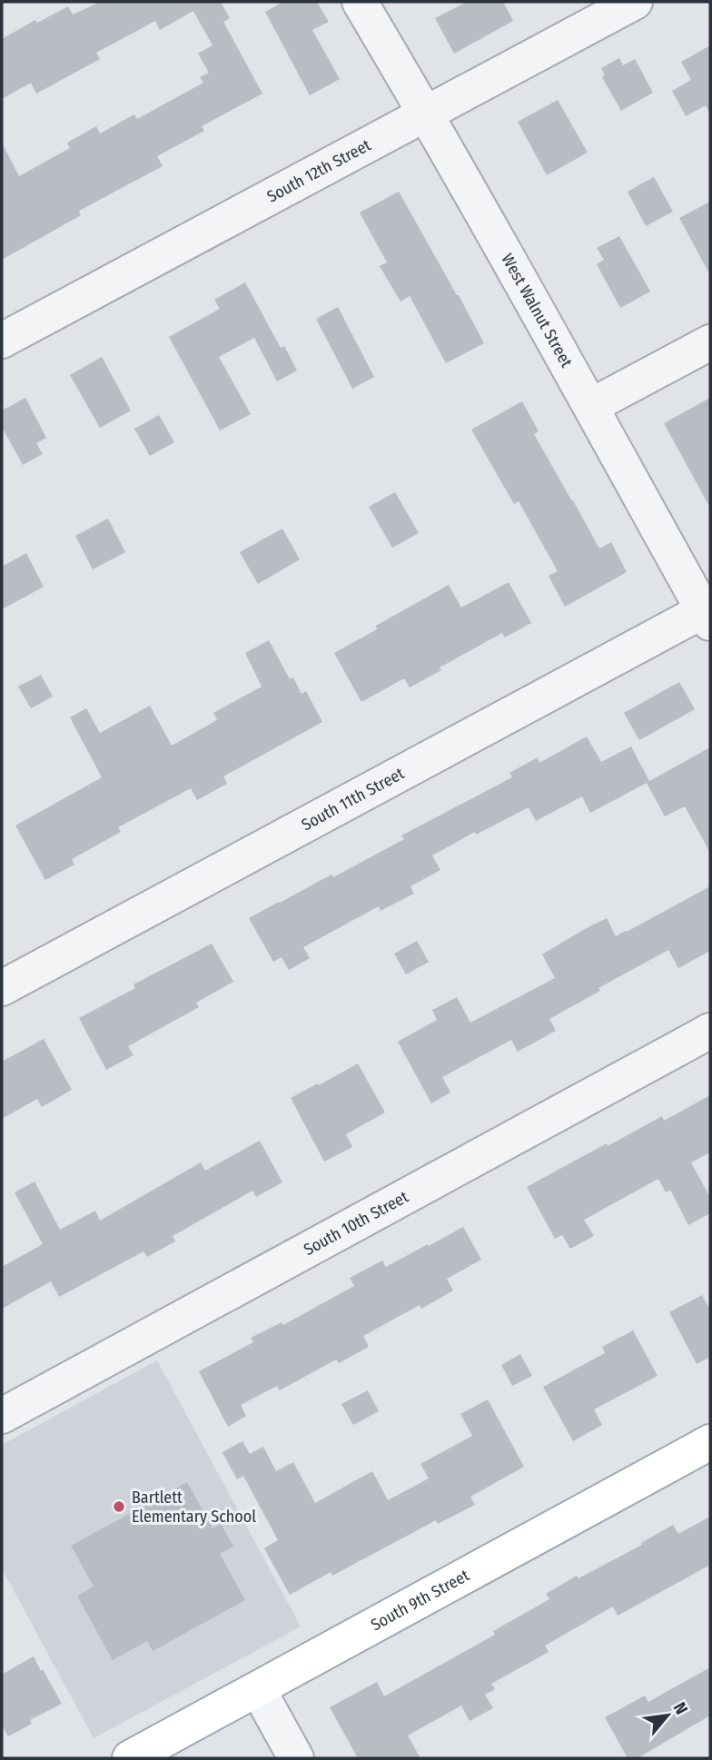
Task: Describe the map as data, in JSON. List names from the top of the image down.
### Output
{
  "streets": {
    "main road": ["South 9th Street"],
    "street": [
      "South 12th Street",
      "West Walnut Street",
      "South 11th Street",
      "South 10th Street"
    ]
  },
  "crossings": [
    ["South 12th Street", "West Walnut Street"],
    ["West Walnut Street", "South 11th Street"]
  ],
  "places": ["Bartlett Elementary School"],
  "north": "top right"
}
